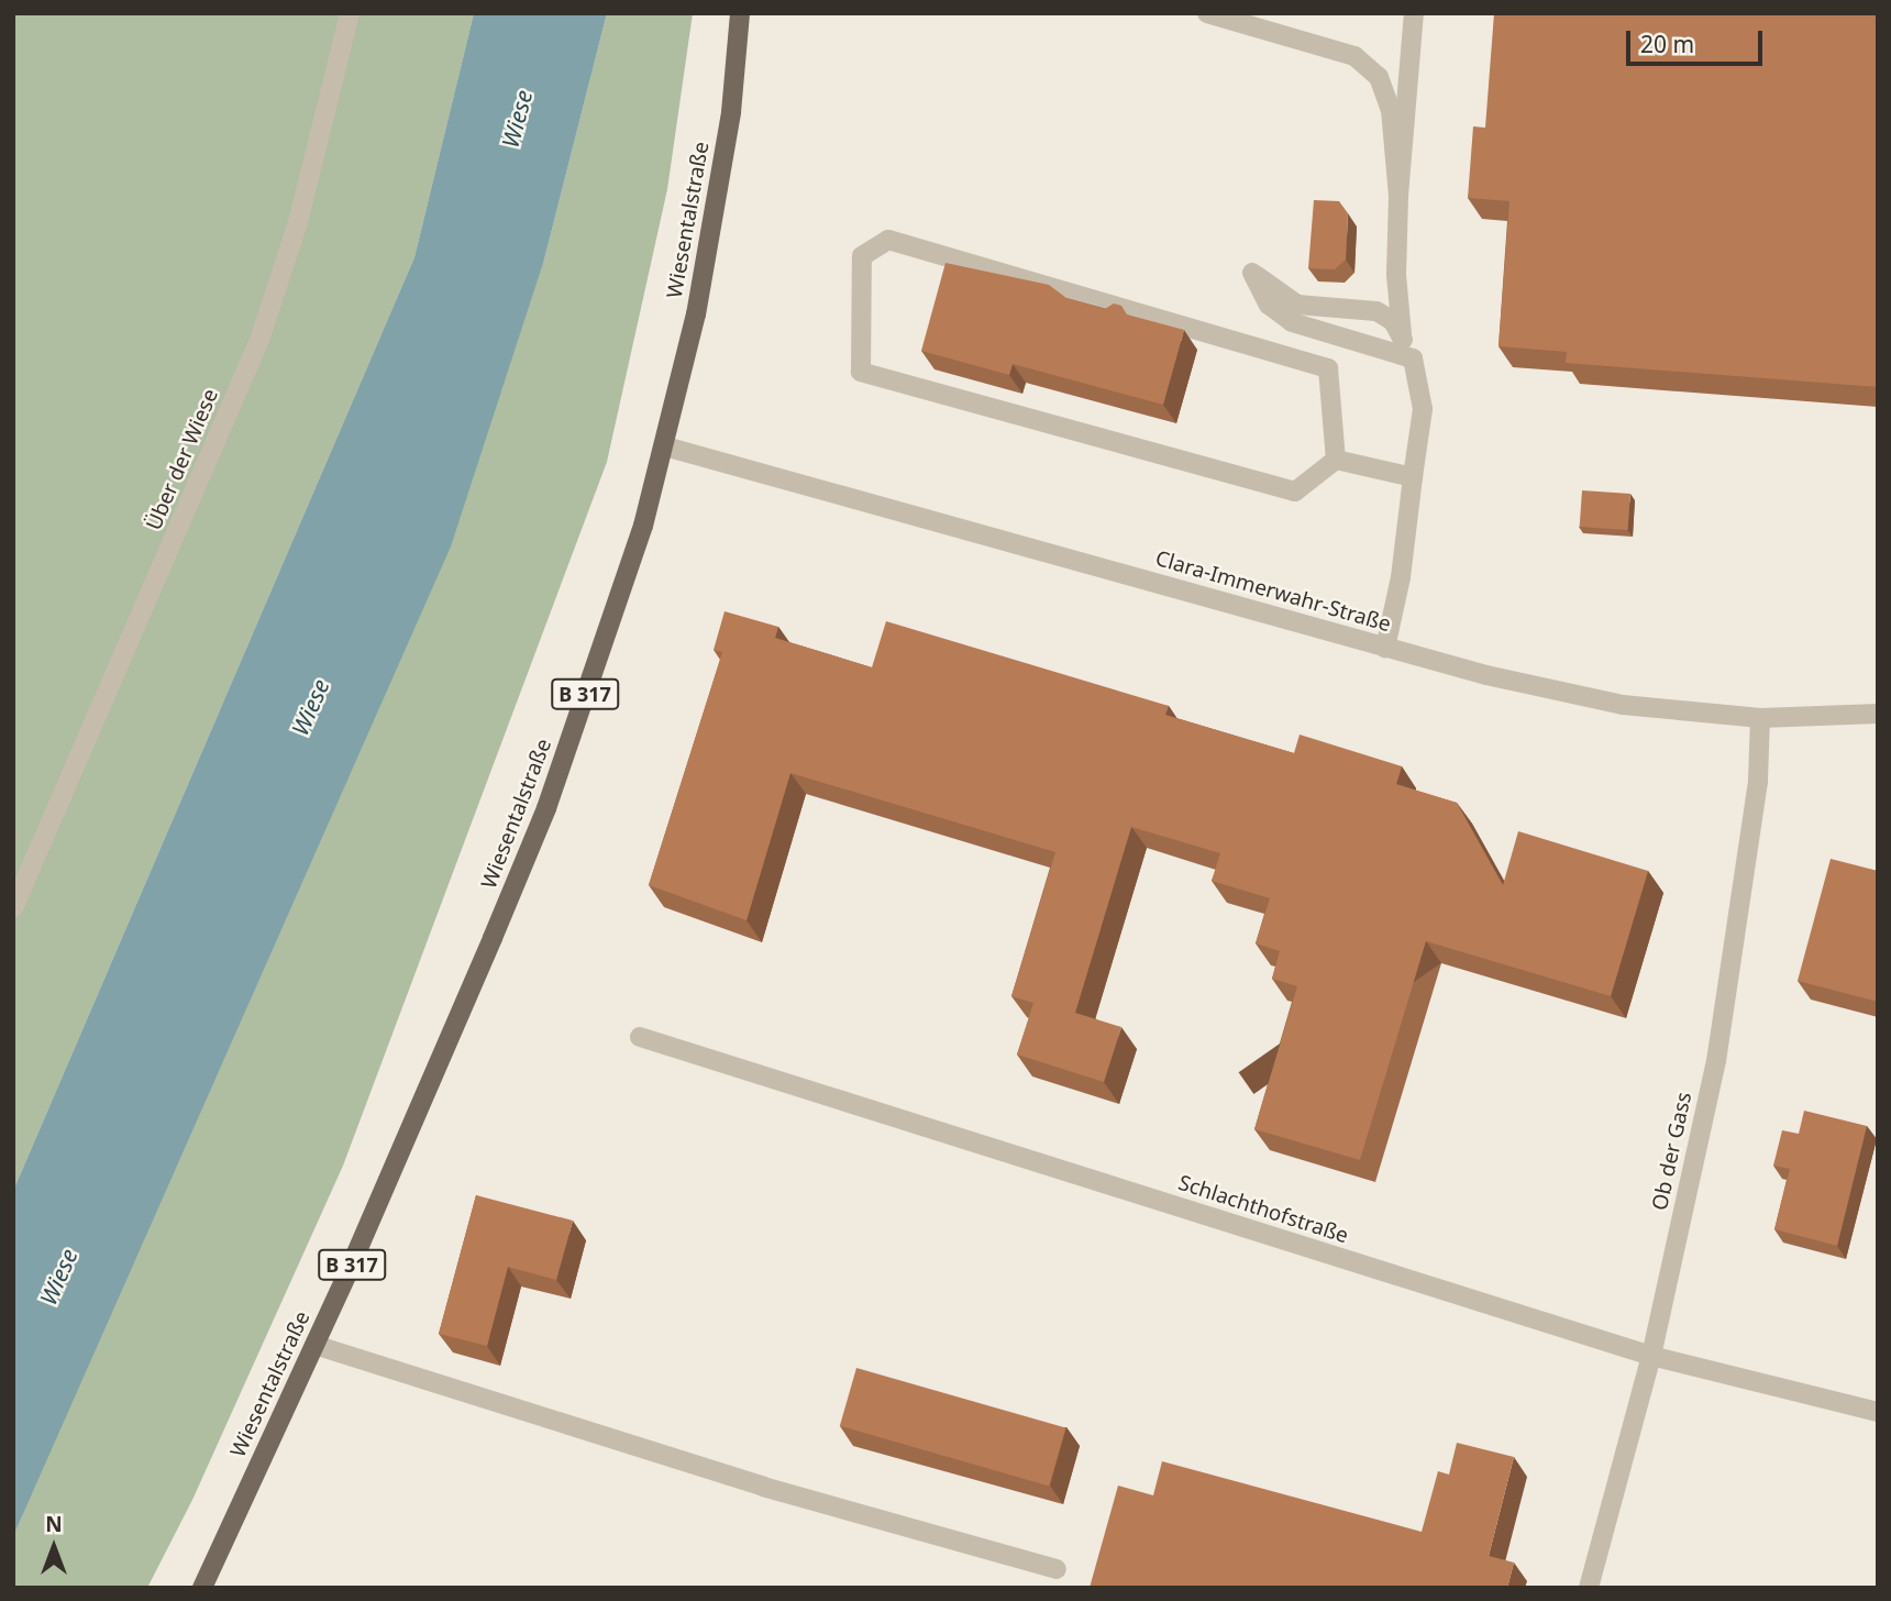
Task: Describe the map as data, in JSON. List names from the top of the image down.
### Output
{
  "streets": {
    "main road": ["Wiesentalstraße", "B 317"],
    "street": [
      "Über der Wiese",
      "Clara-Immerwahr-Straße",
      "Ob der Gass",
      "Schlachthofstraße"
    ]
  },
  "crossings": [
    ["Wiesentalstraße", "Clara-Immerwahr-Straße"],
    ["Clara-Immerwahr-Straße", "Ob der Gass"],
    ["Ob der Gass", "Schlachthofstraße"]
  ],
  "water": ["Wiese"],
  "scale_bar": "20 m",
  "north": "top"
}
